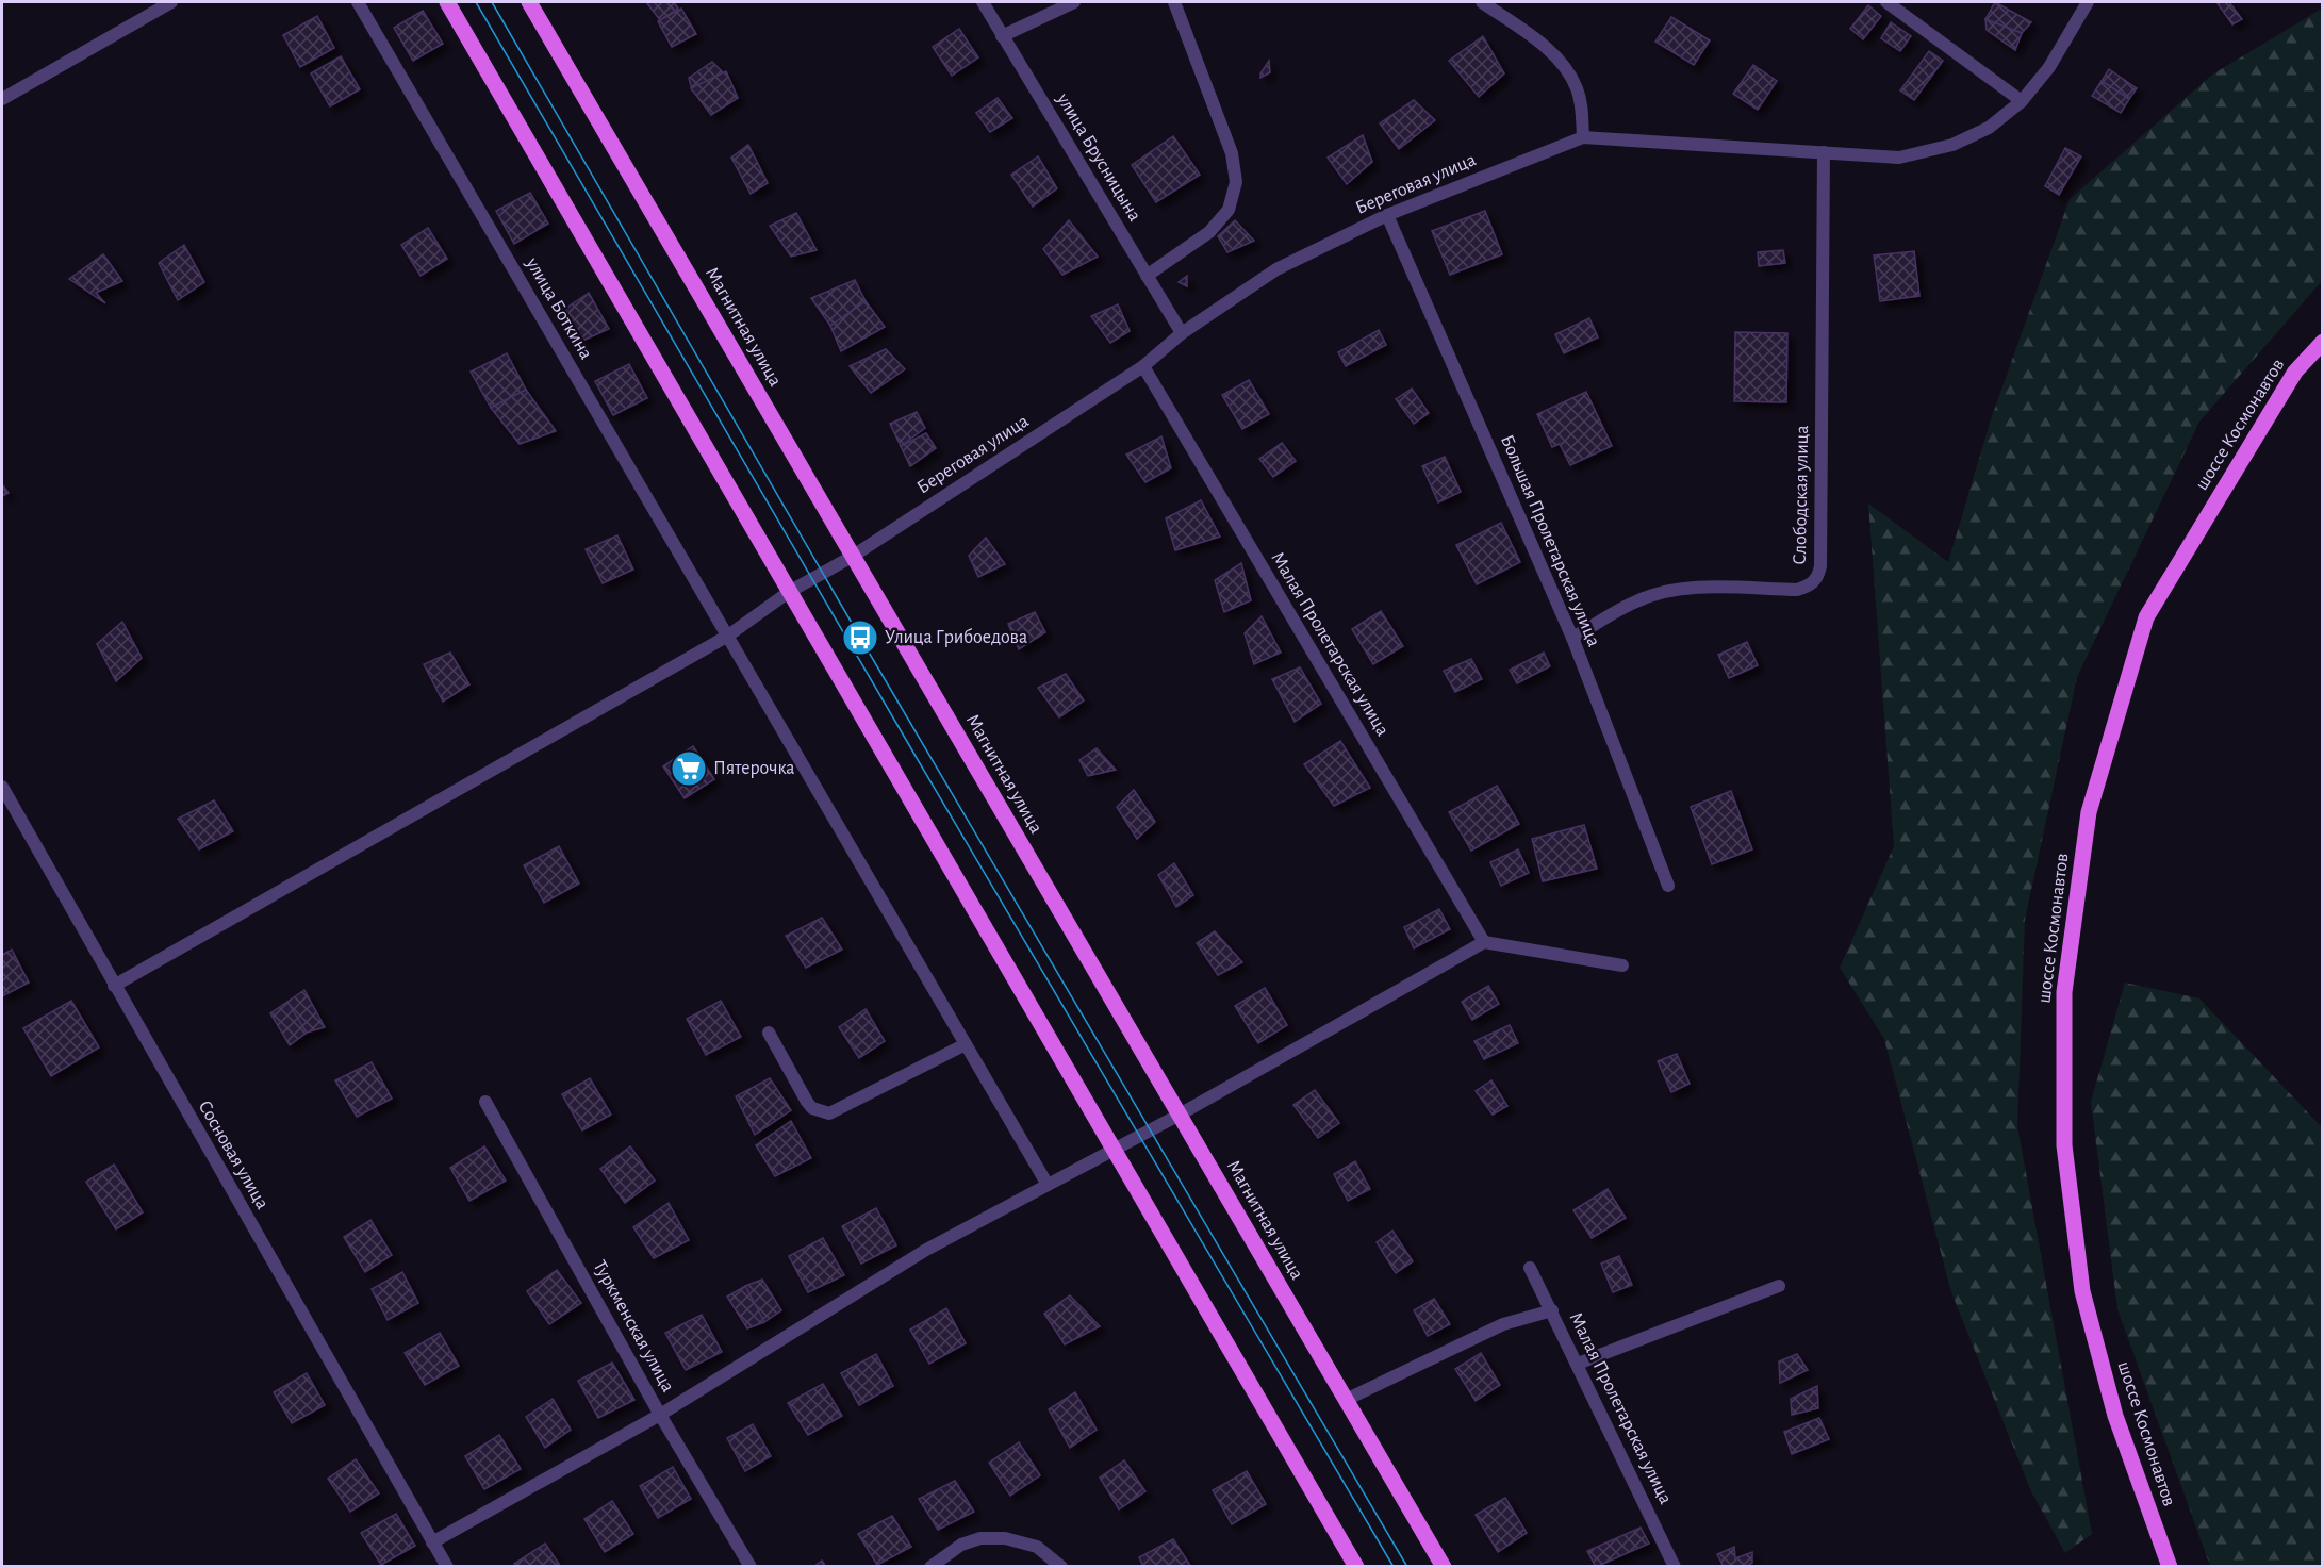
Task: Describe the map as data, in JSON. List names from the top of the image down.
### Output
{
  "streets": {
    "main road": ["Магнитная улица", "шоссе Космонавтов"],
    "street": [
      "улица Брусницына",
      "Береговая улица",
      "улица Боткина",
      "Слободская улица",
      "Большая Пролетарская улица",
      "Малая Пролетарская улица",
      "Сосновая улица",
      "Туркменская улица"
    ]
  },
  "crossings": [
    ["улица Брусницына", "Береговая улица"],
    ["Береговая улица", "улица Боткина"],
    ["Береговая улица", "Магнитная улица"],
    ["Береговая улица", "Слободская улица"],
    ["Береговая улица", "Большая Пролетарская улица"],
    ["Береговая улица", "Малая Пролетарская улица"],
    ["Береговая улица", "Сосновая улица"],
    ["Слободская улица", "Большая Пролетарская улица"]
  ],
  "places": {
    "bus stop": ["Улица Грибоедова"],
    "supermarket": ["Пятерочка"]
  }
}
